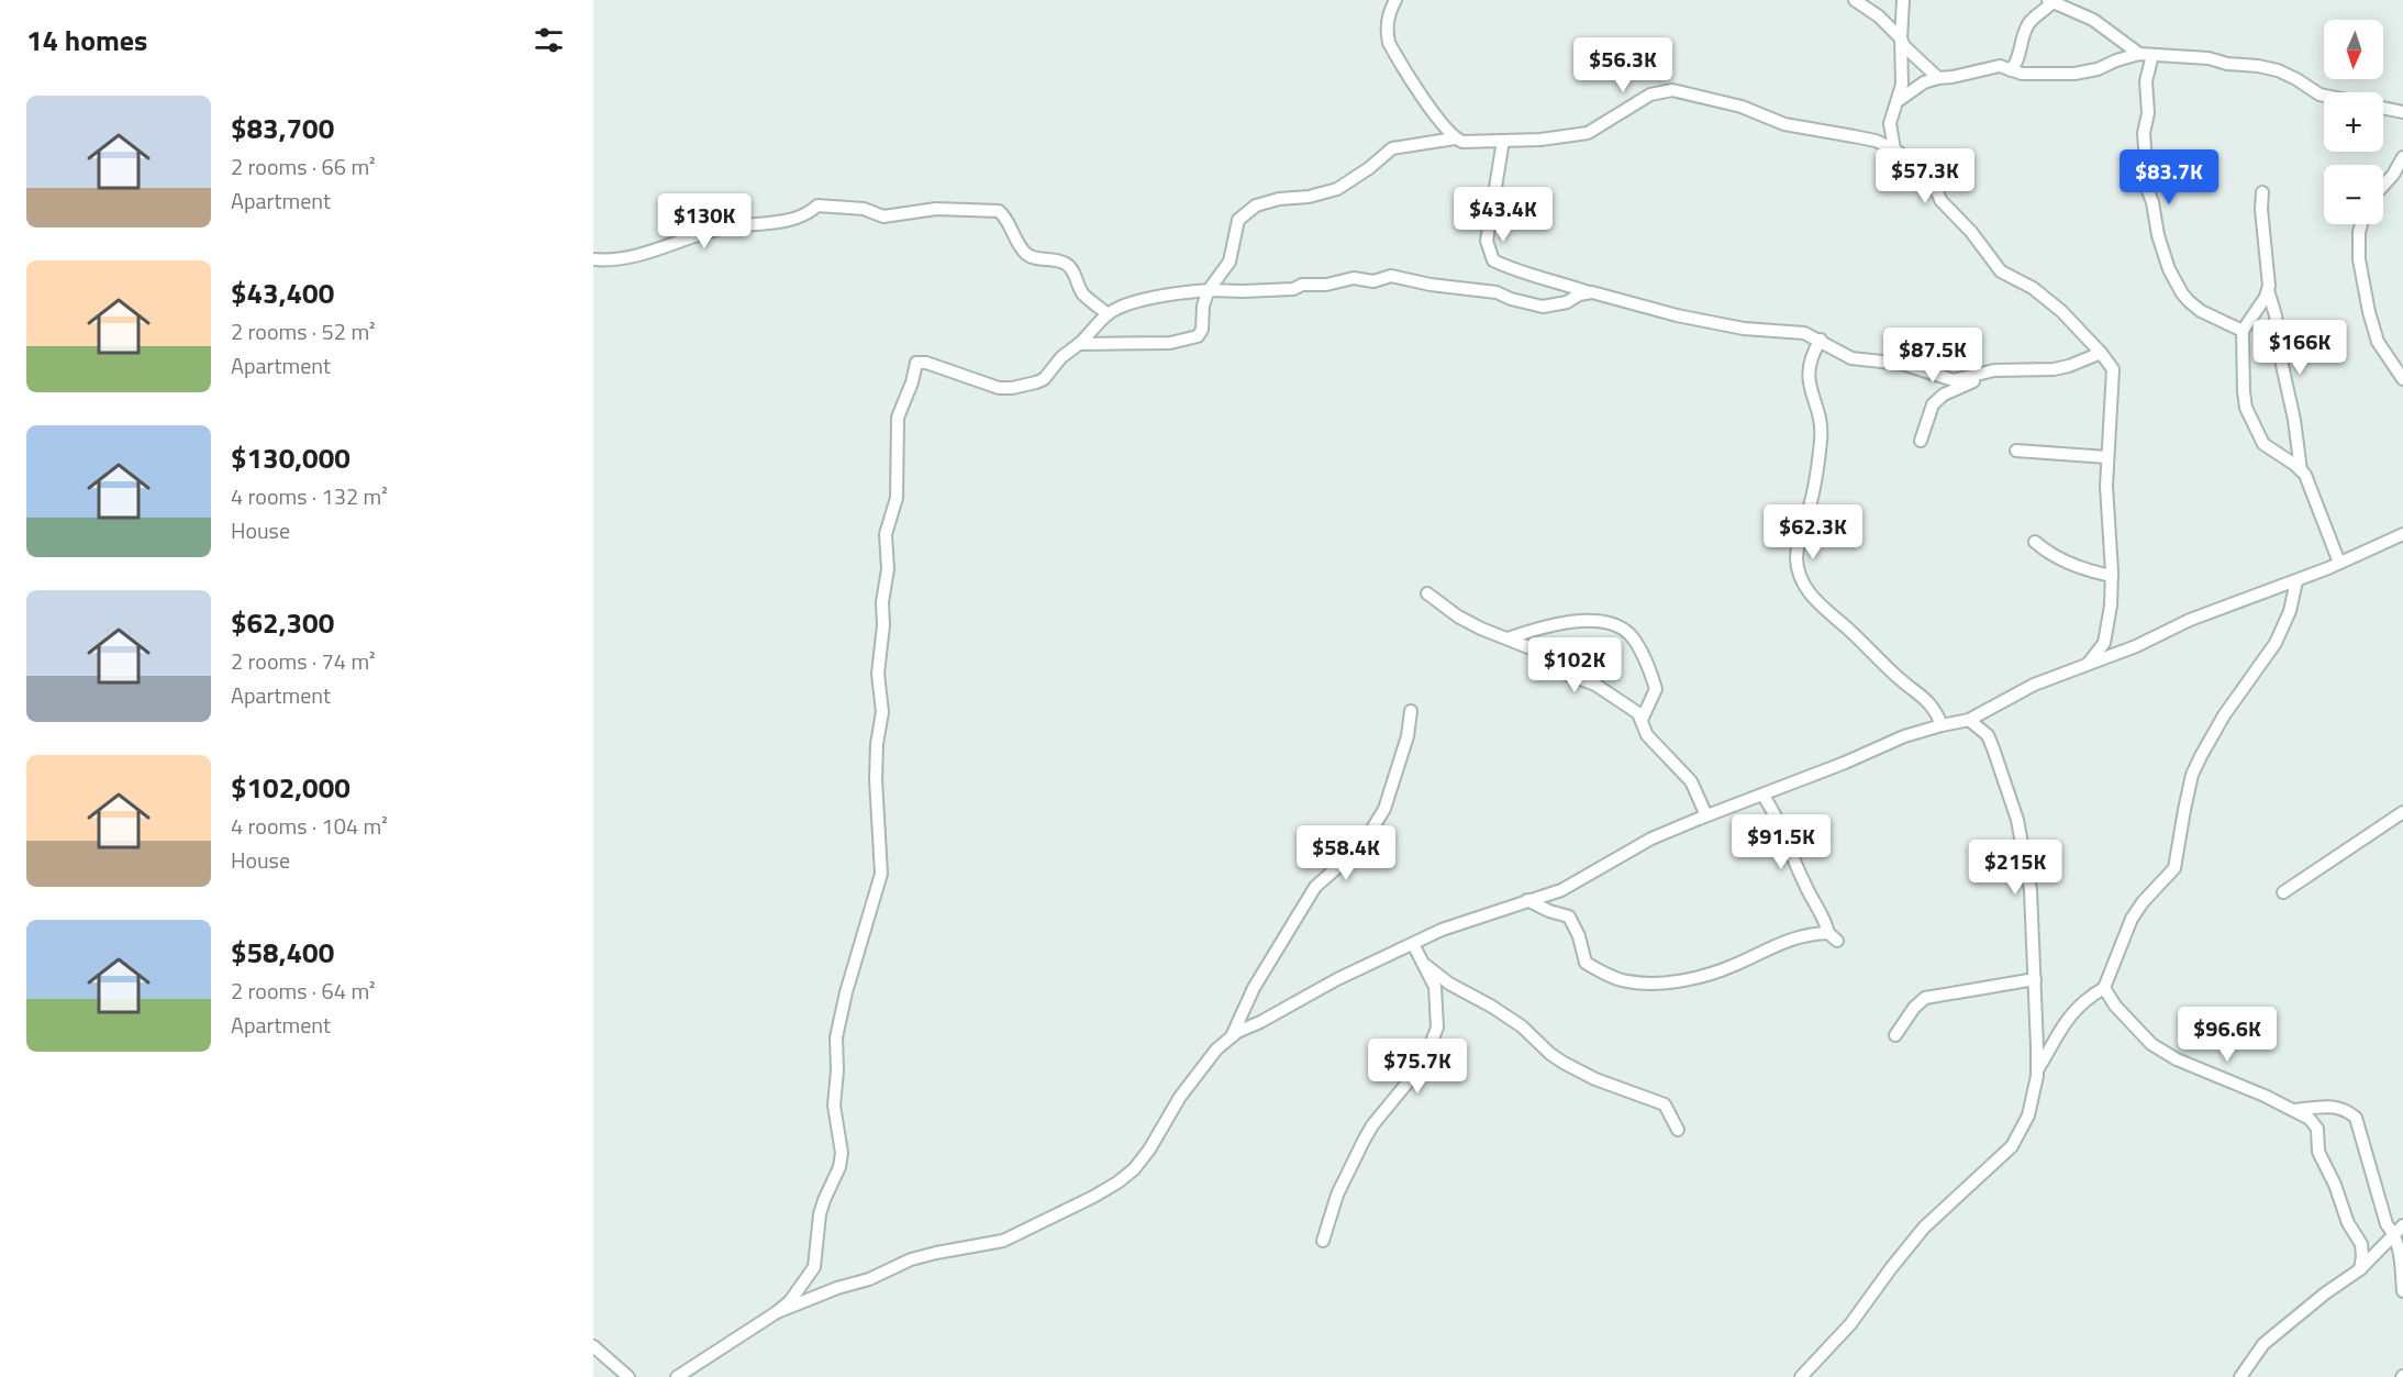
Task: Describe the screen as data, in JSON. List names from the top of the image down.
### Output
{
  "north": "bottom",
  "page": {
    "heading": "14 homes",
    "map_buttons": ["+", "−"],
    "price": [
      "$56.3K",
      "$57.3K",
      "$83.7K",
      "$43.4K",
      "$130K",
      "$166K",
      "$87.5K",
      "$62.3K",
      "$102K",
      "$91.5K",
      "$58.4K",
      "$215K",
      "$96.6K",
      "$75.7K"
    ],
    "list": [
      {
        "name": "$83,700",
        "note": "2 rooms · 66 m² · Apartment"
      },
      {
        "name": "$43,400",
        "note": "2 rooms · 52 m² · Apartment"
      },
      {
        "name": "$130,000",
        "note": "4 rooms · 132 m² · House"
      },
      {
        "name": "$62,300",
        "note": "2 rooms · 74 m² · Apartment"
      },
      {
        "name": "$102,000",
        "note": "4 rooms · 104 m² · House"
      },
      {
        "name": "$58,400",
        "note": "2 rooms · 64 m² · Apartment"
      }
    ]
  }
}
